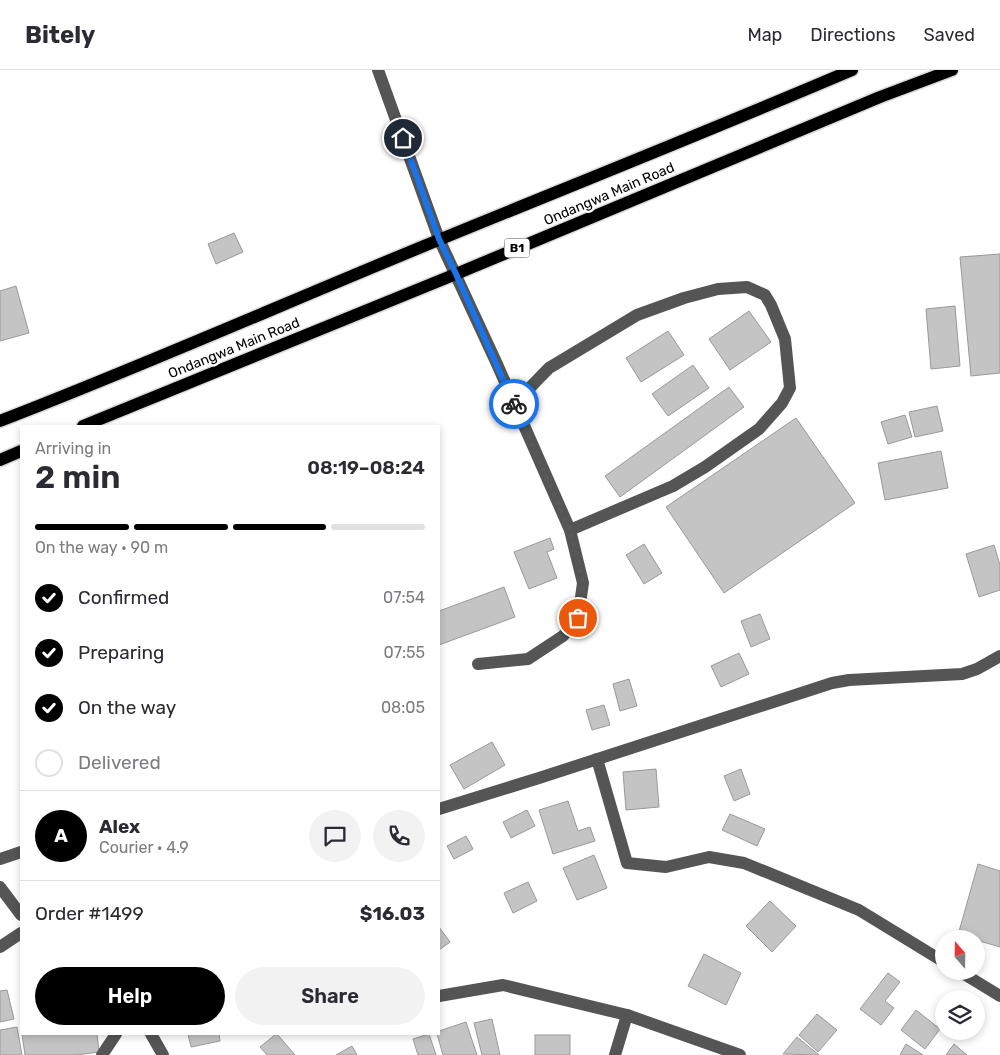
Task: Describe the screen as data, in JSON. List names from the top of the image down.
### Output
{
  "streets": {
    "main road": ["Ondangwa Main Road", "B1"]
  },
  "north": "top",
  "page": {
    "header": "Bitely",
    "nav": ["Map", "Directions", "Saved"],
    "heading": ["2 min", "Arriving in", "08:19–08:24"],
    "panel": [
      "Alex",
      "Courier · 4.9",
      "Order #1499",
      "$16.03"
    ],
    "bar": "On the way · 90 m",
    "list": [
      ["Confirmed", "07:54"],
      ["Preparing", "07:55"],
      ["On the way", "08:05"],
      "Delivered"
    ],
    "round": "A",
    "buttons": ["Help", "Share"]
  }
}
